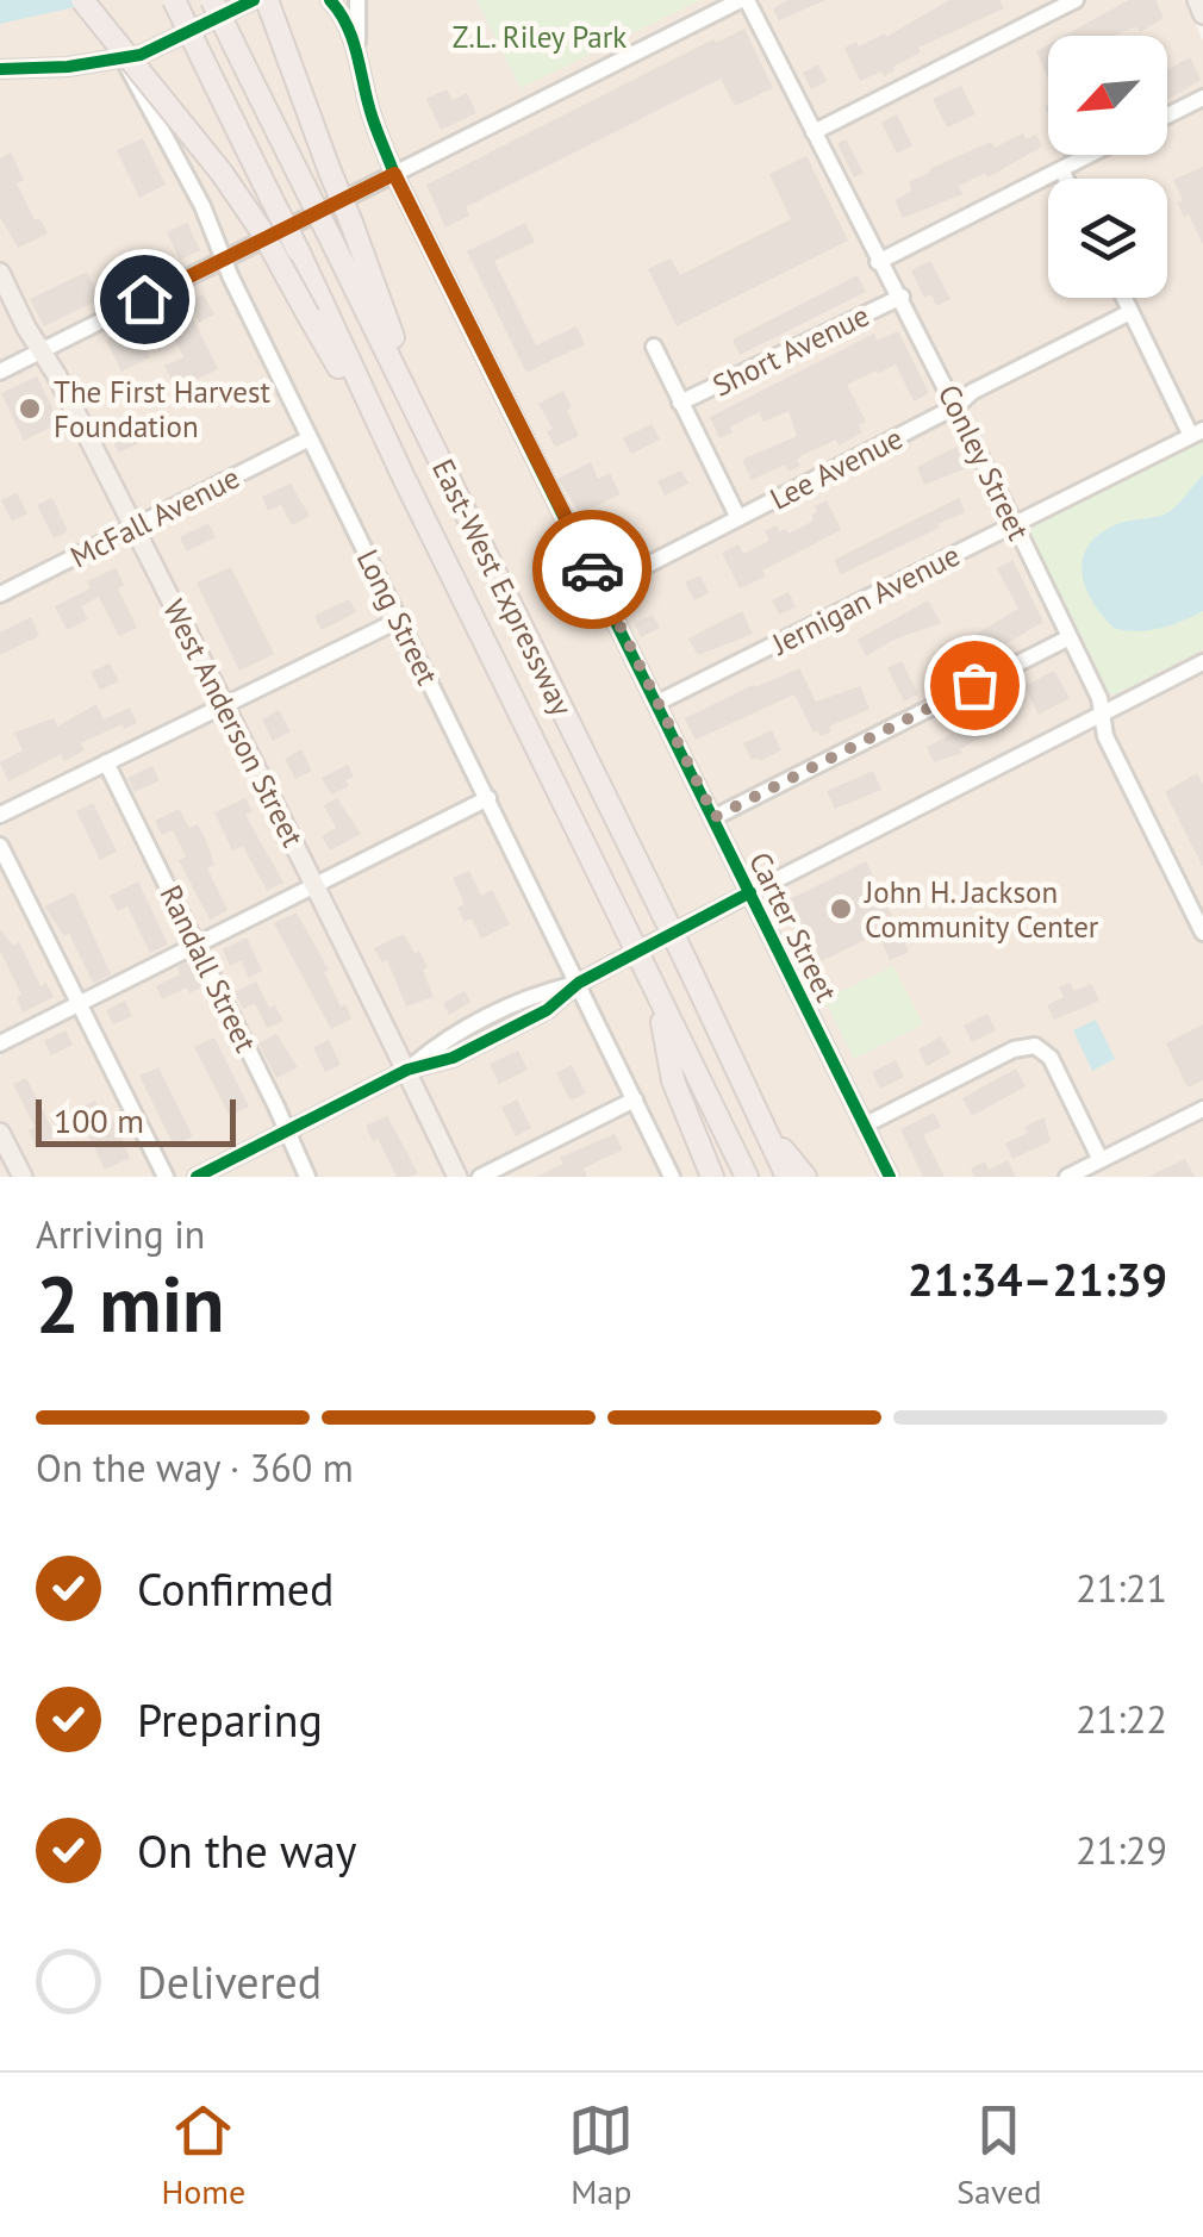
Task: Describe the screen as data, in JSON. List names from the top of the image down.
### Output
{
  "streets": {
    "highway": ["East-West Expressway"],
    "main road": ["West Anderson Street"],
    "street": [
      "Short Avenue",
      "Conley Street",
      "Lee Avenue",
      "McFall Avenue",
      "Jernigan Avenue",
      "Long Street",
      "Carter Street",
      "Randall Street"
    ]
  },
  "crossings": [
    ["Short Avenue", "Conley Street"],
    ["Conley Street", "Lee Avenue"],
    ["Conley Street", "Jernigan Avenue"],
    ["Lee Avenue", "Carter Street"],
    ["McFall Avenue", "Long Street"],
    ["McFall Avenue", "West Anderson Street"],
    ["Jernigan Avenue", "Carter Street"]
  ],
  "parks": ["Z.L. Riley Park"],
  "places": ["The First Harvest Foundation", "John H. Jackson Community Center"],
  "scale_bar": "100 m",
  "north": "bottom left",
  "page": {
    "scale": "100 m",
    "heading": ["2 min", "Arriving in", "21:34–21:39"],
    "bar": "On the way · 360 m",
    "list": [
      ["Confirmed", "21:21"],
      ["Preparing", "21:22"],
      ["On the way", "21:29"],
      "Delivered"
    ],
    "tabs": ["Home", "Map", "Saved"]
  }
}
